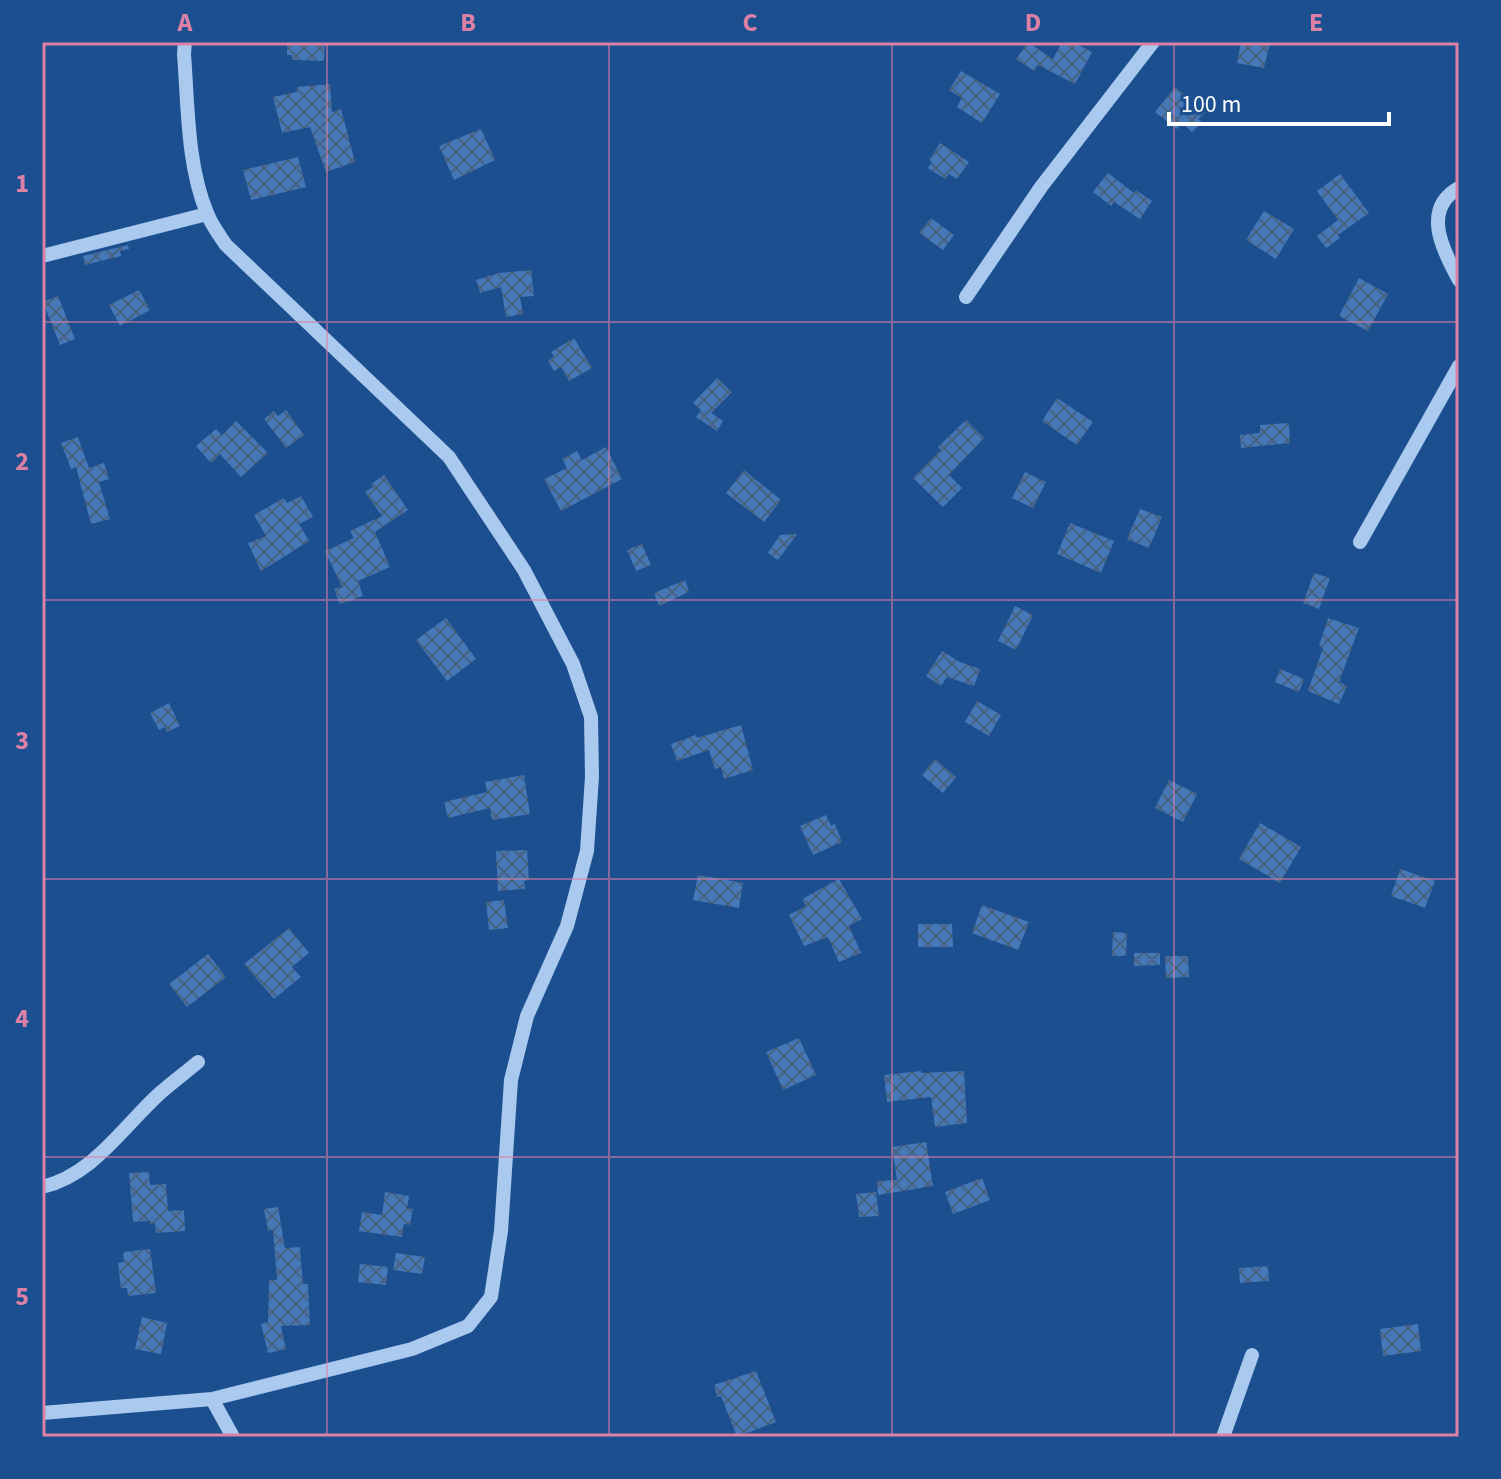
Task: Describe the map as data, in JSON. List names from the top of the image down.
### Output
{
  "scale_bar": "100 m",
  "grid": {
    "columns": [
      "A",
      "B",
      "C",
      "D",
      "E"
    ],
    "rows": [
      "1",
      "2",
      "3",
      "4",
      "5"
    ]
  }
}
